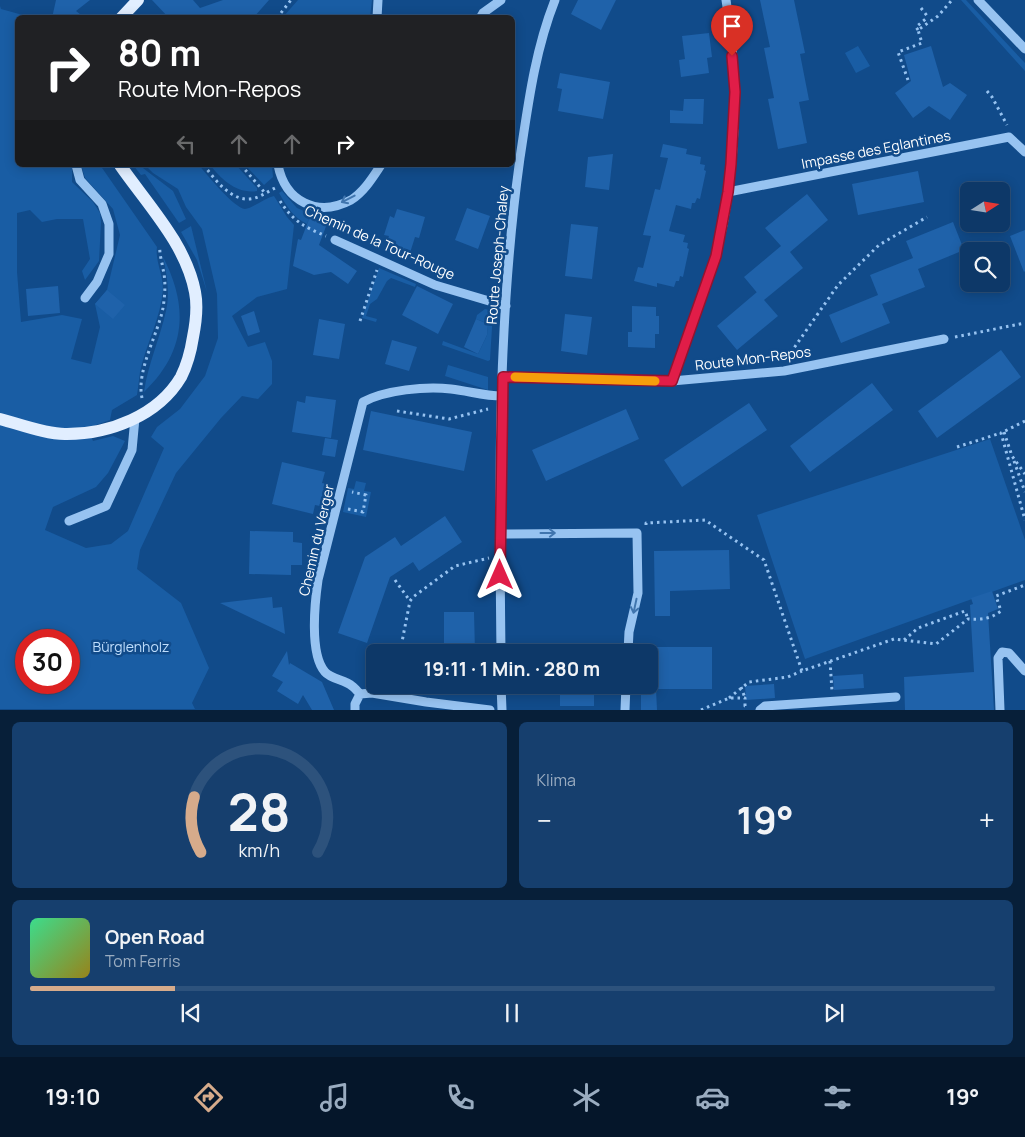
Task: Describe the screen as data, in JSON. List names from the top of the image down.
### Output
{
  "streets": {
    "street": [
      "Impasse des Eglantines",
      "Chemin de la Tour-Rouge",
      "Route Joseph-Chaley",
      "Route Mon-Repos",
      "Chemin du Verger"
    ]
  },
  "crossings": [
    ["Chemin de la Tour-Rouge", "Route Joseph-Chaley"],
    ["Route Joseph-Chaley", "Route Mon-Repos"],
    ["Route Joseph-Chaley", "Chemin du Verger"]
  ],
  "parks": ["Bürglenholz"],
  "north": "right",
  "page": {
    "turn": ["80 m", "Route Mon-Repos"],
    "limit": "30",
    "trip": "19:11 · 1 Min. · 280 m",
    "tile": "Klima",
    "heat": ["−", "19°", "+"],
    "song": ["Open Road", "Tom Ferris"],
    "tabs": ["19:10", "19°"],
    "gauge": ["28", "km/h"]
  }
}
